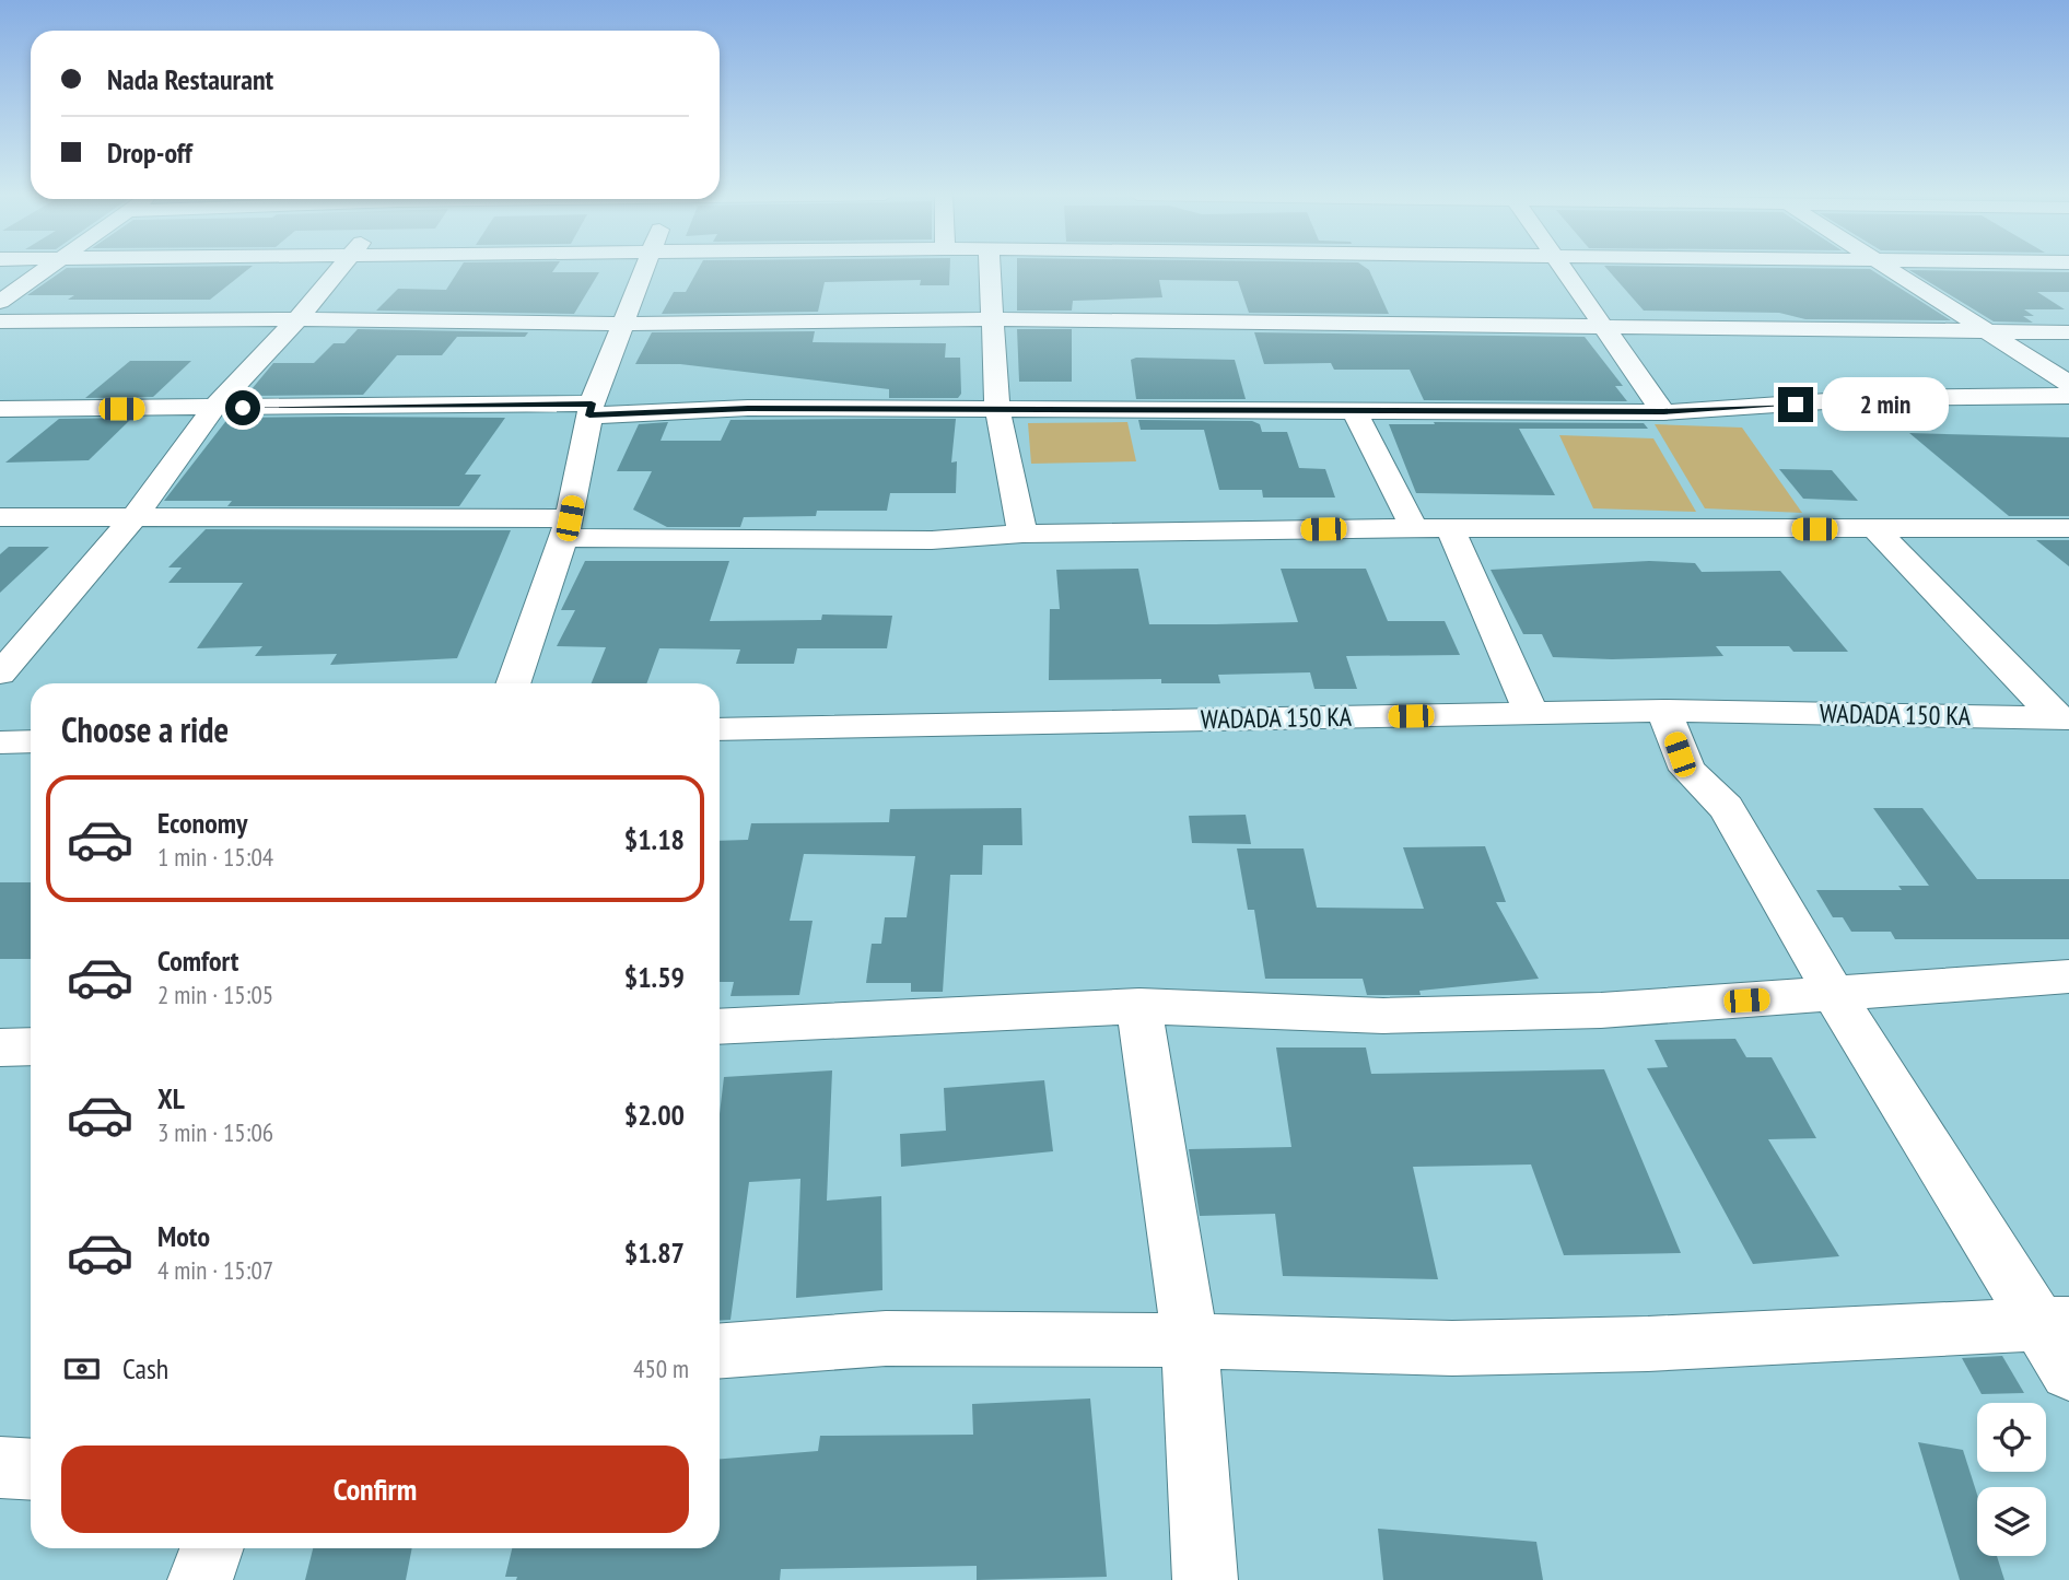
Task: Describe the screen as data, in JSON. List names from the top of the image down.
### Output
{
  "streets": {
    "street": ["WADADA 150 KA"]
  },
  "page": {
    "banner": ["Nada Restaurant", "Drop-off"],
    "bubble": "2 min",
    "heading": "Choose a ride",
    "list": [
      {
        "name": "Economy",
        "note": "1 min · 15:04",
        "value": "$1.18"
      },
      {
        "name": "Comfort",
        "note": "2 min · 15:05",
        "value": "$1.59"
      },
      {
        "name": "XL",
        "note": "3 min · 15:06",
        "value": "$2.00"
      },
      {
        "name": "Moto",
        "note": "4 min · 15:07",
        "value": "$1.87"
      }
    ],
    "pay": ["Cash", "450 m"],
    "buttons": "Confirm"
  }
}
